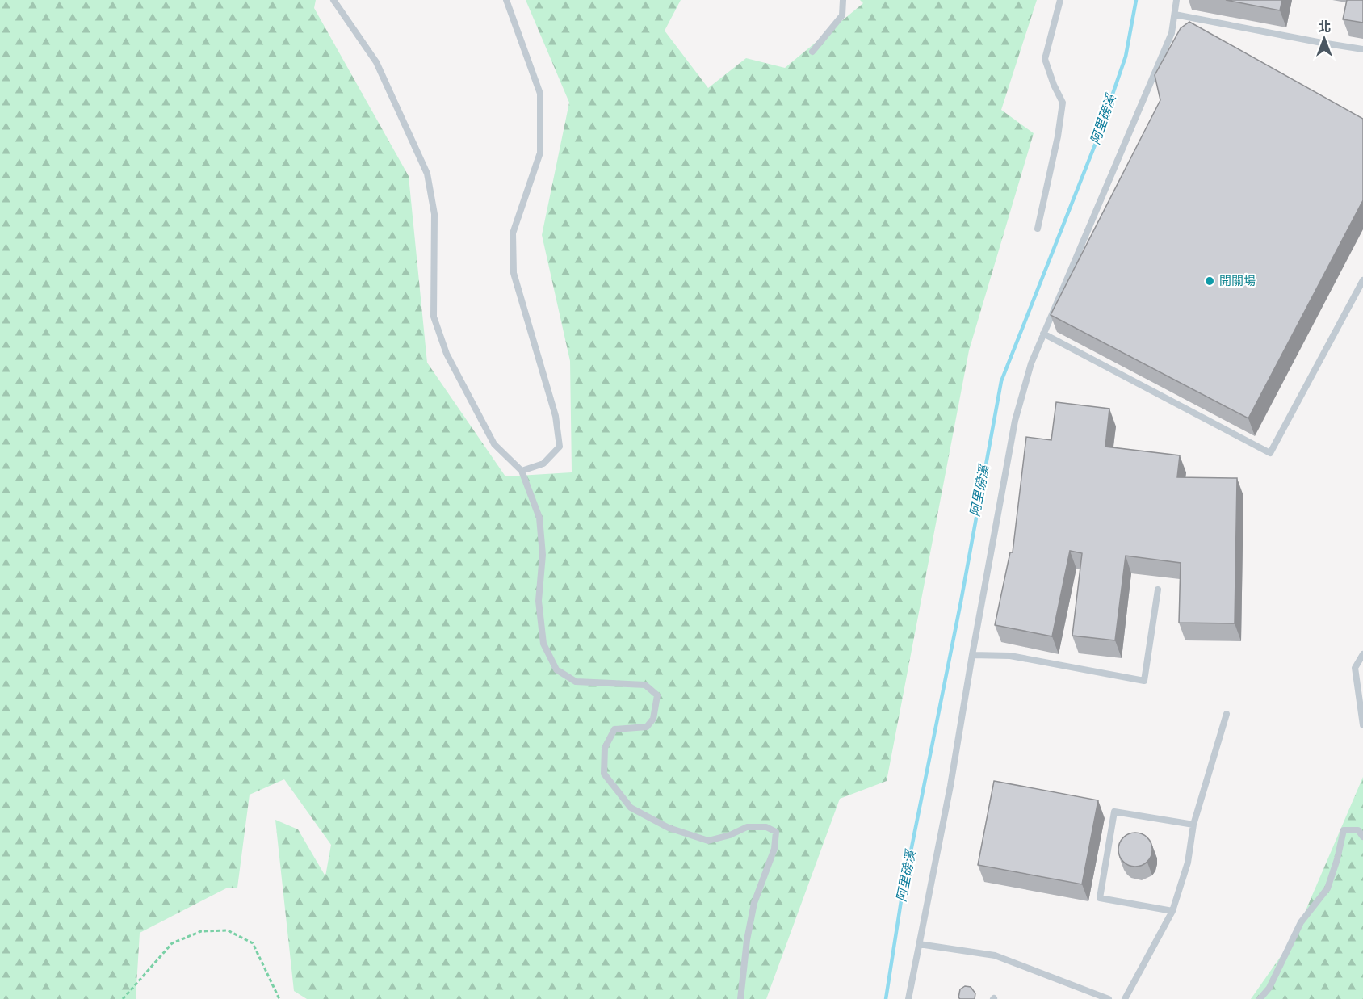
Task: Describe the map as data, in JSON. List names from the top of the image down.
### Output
{
  "water": ["阿里磅溪"],
  "places": ["開關場"],
  "north": "top"
}
